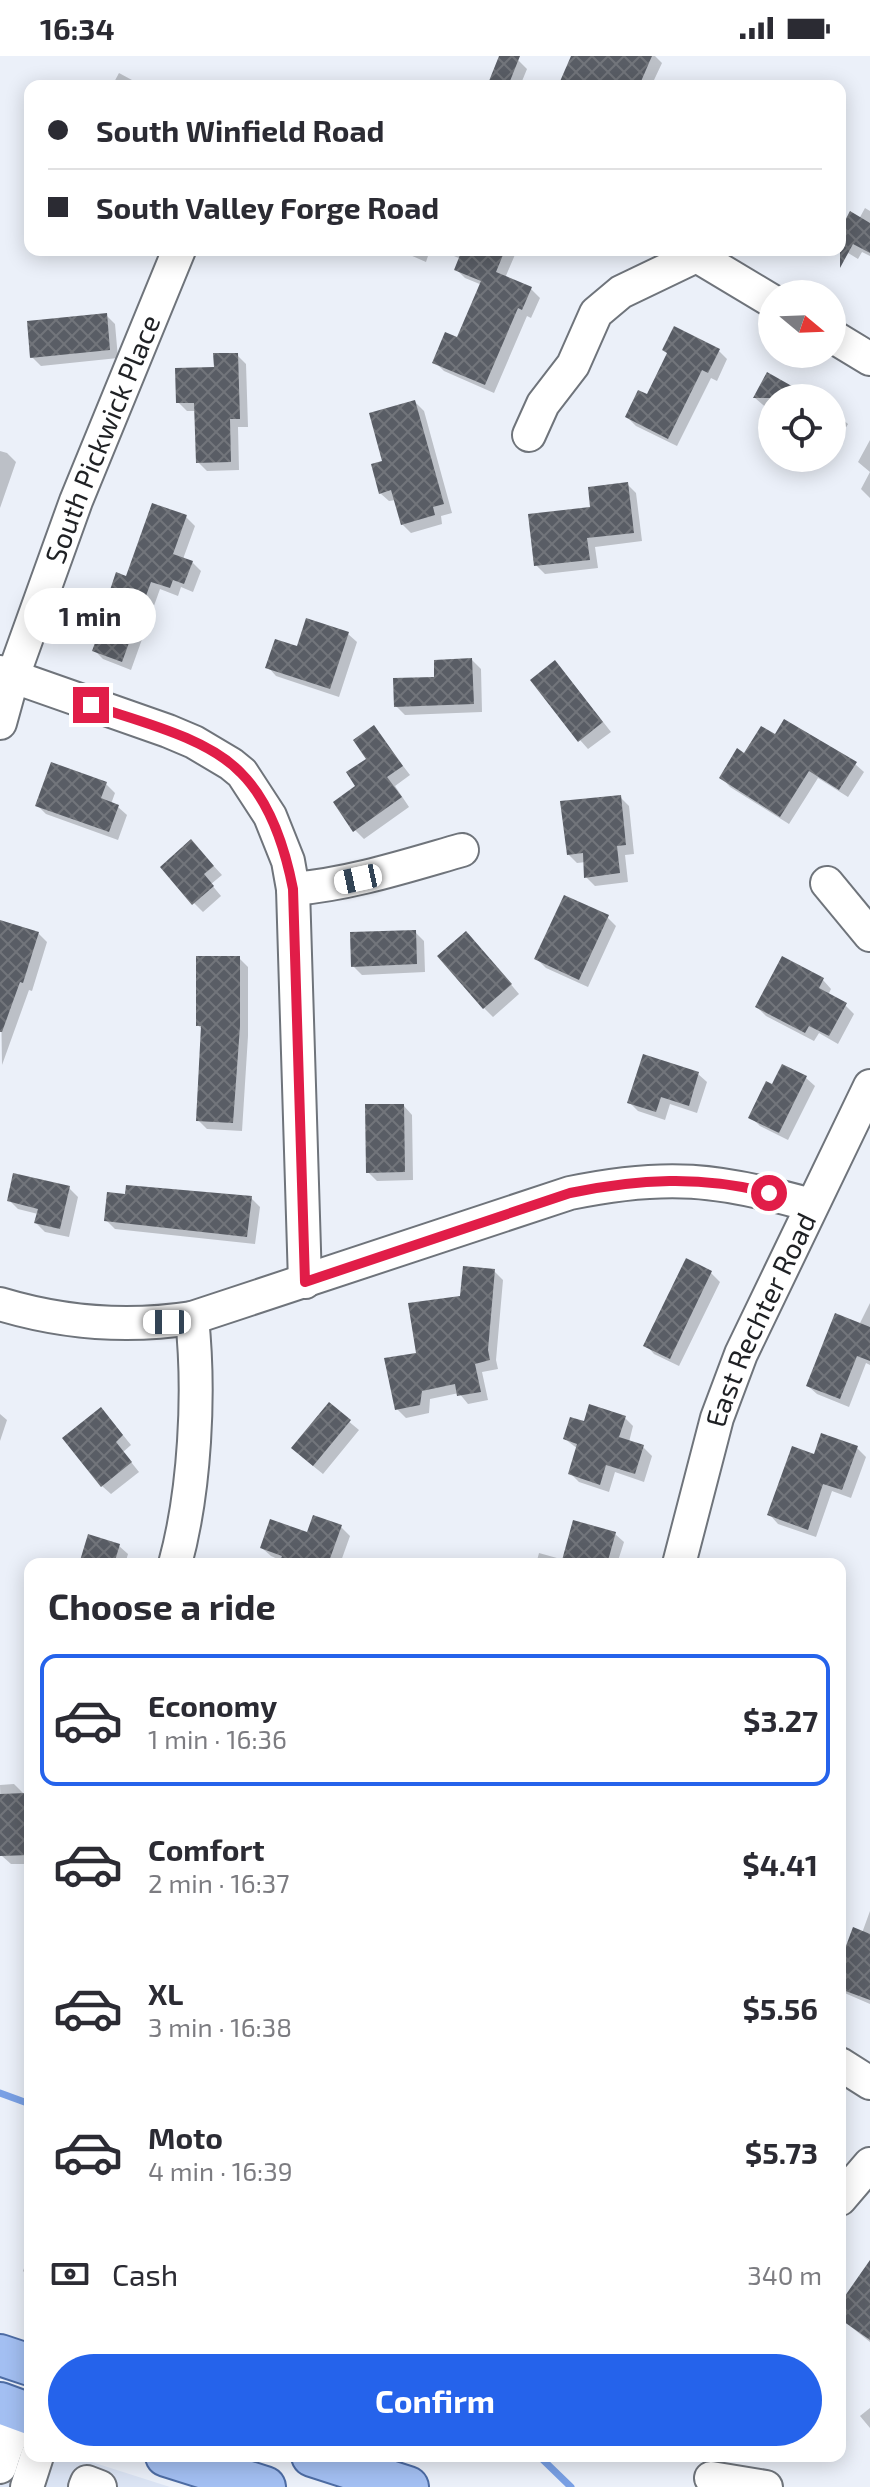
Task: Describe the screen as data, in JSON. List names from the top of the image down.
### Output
{
  "streets": {
    "street": ["South Pickwick Place", "East Rechter Road"]
  },
  "north": "right",
  "page": {
    "status": "16:34",
    "banner": ["South Winfield Road", "South Valley Forge Road"],
    "bubble": "1 min",
    "heading": "Choose a ride",
    "list": [
      {
        "name": "Economy",
        "note": "1 min · 16:36",
        "value": "$3.27"
      },
      {
        "name": "Comfort",
        "note": "2 min · 16:37",
        "value": "$4.41"
      },
      {
        "name": "XL",
        "note": "3 min · 16:38",
        "value": "$5.56"
      },
      {
        "name": "Moto",
        "note": "4 min · 16:39",
        "value": "$5.73"
      }
    ],
    "pay": ["Cash", "340 m"],
    "buttons": "Confirm"
  }
}
